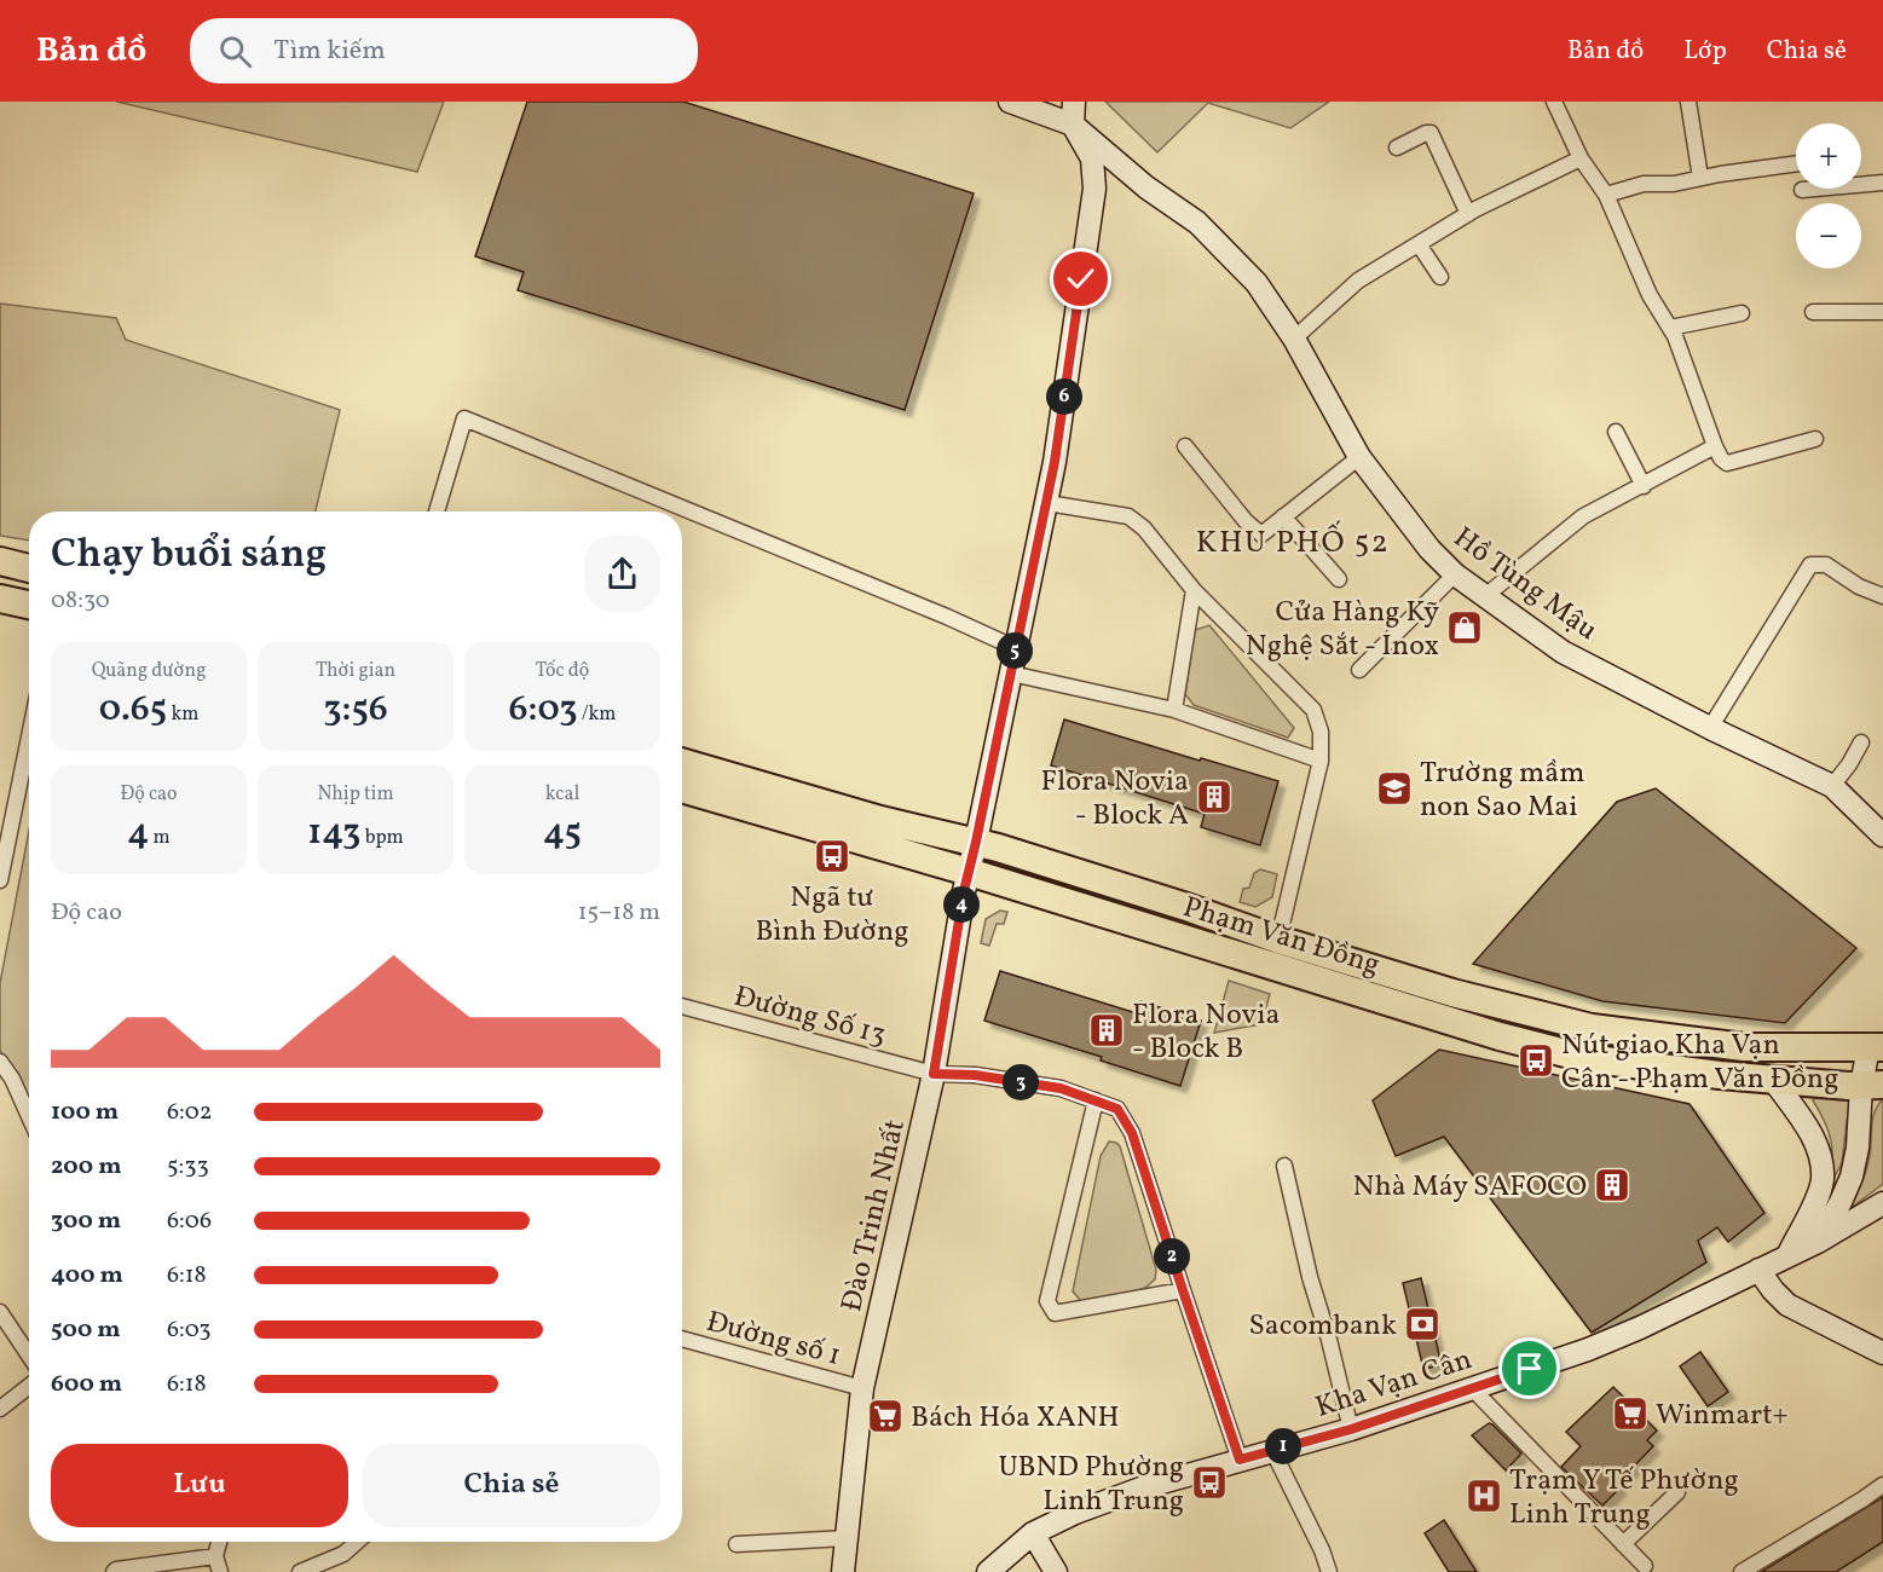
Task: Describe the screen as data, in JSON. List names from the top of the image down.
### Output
{
  "streets": {
    "highway": ["Phạm Văn Đồng"],
    "street": [
      "Hồ Tùng Mậu",
      "Đường Số 13",
      "Đào Trinh Nhất",
      "Đường số 1",
      "Kha Vạn Cân"
    ]
  },
  "crossings": [
    ["Phạm Văn Đồng", "Đào Trinh Nhất"],
    ["Đường Số 13", "Đào Trinh Nhất"],
    ["Đường Số 13", "Kha Vạn Cân"],
    ["Đào Trinh Nhất", "Đường số 1"]
  ],
  "districts": ["KHU PHỐ 52"],
  "places": {
    "shop": ["Cửa Hàng Kỹ Nghệ Sắt - Inox"],
    "school or university": ["Trường mầm non Sao Mai"],
    "building": ["Flora Novia - Block A", "Flora Novia - Block B", "Nhà Máy SAFOCO"],
    "bus stop": ["Ngã tư Bình Đường", "Nút giao Kha Vạn Cân - Phạm Văn Đồng", "UBND Phường Linh Trung"],
    "bank": ["Sacombank"],
    "supermarket": ["Winmart+", "Bách Hóa XANH"],
    "hospital": ["Trạm Y Tế Phường Linh Trung"]
  },
  "page": {
    "header": "Bản đồ",
    "search": "Tìm kiếm",
    "nav": ["Bản đồ", "Lớp", "Chia sẻ"],
    "map_buttons": ["+", "−"],
    "pins": [
      "6",
      "5",
      "4",
      "3",
      "2",
      "1"
    ],
    "heading": ["Chạy buổi sáng", "08:30"],
    "stats": [
      ["Quãng đường", "0.65 km"],
      ["Thời gian", "3:56"],
      ["Tốc độ", "6:03 /km"],
      ["Độ cao", "4 m"],
      ["Nhịp tim", "143 bpm"],
      ["kcal", "45"]
    ],
    "chart": ["Độ cao", "15–18 m"],
    "list": [
      {
        "name": "100 m",
        "note": "6:02"
      },
      {
        "name": "200 m",
        "note": "5:33"
      },
      {
        "name": "300 m",
        "note": "6:06"
      },
      {
        "name": "400 m",
        "note": "6:18"
      },
      {
        "name": "500 m",
        "note": "6:03"
      },
      {
        "name": "600 m",
        "note": "6:18"
      }
    ],
    "buttons": ["Lưu", "Chia sẻ"]
  }
}
